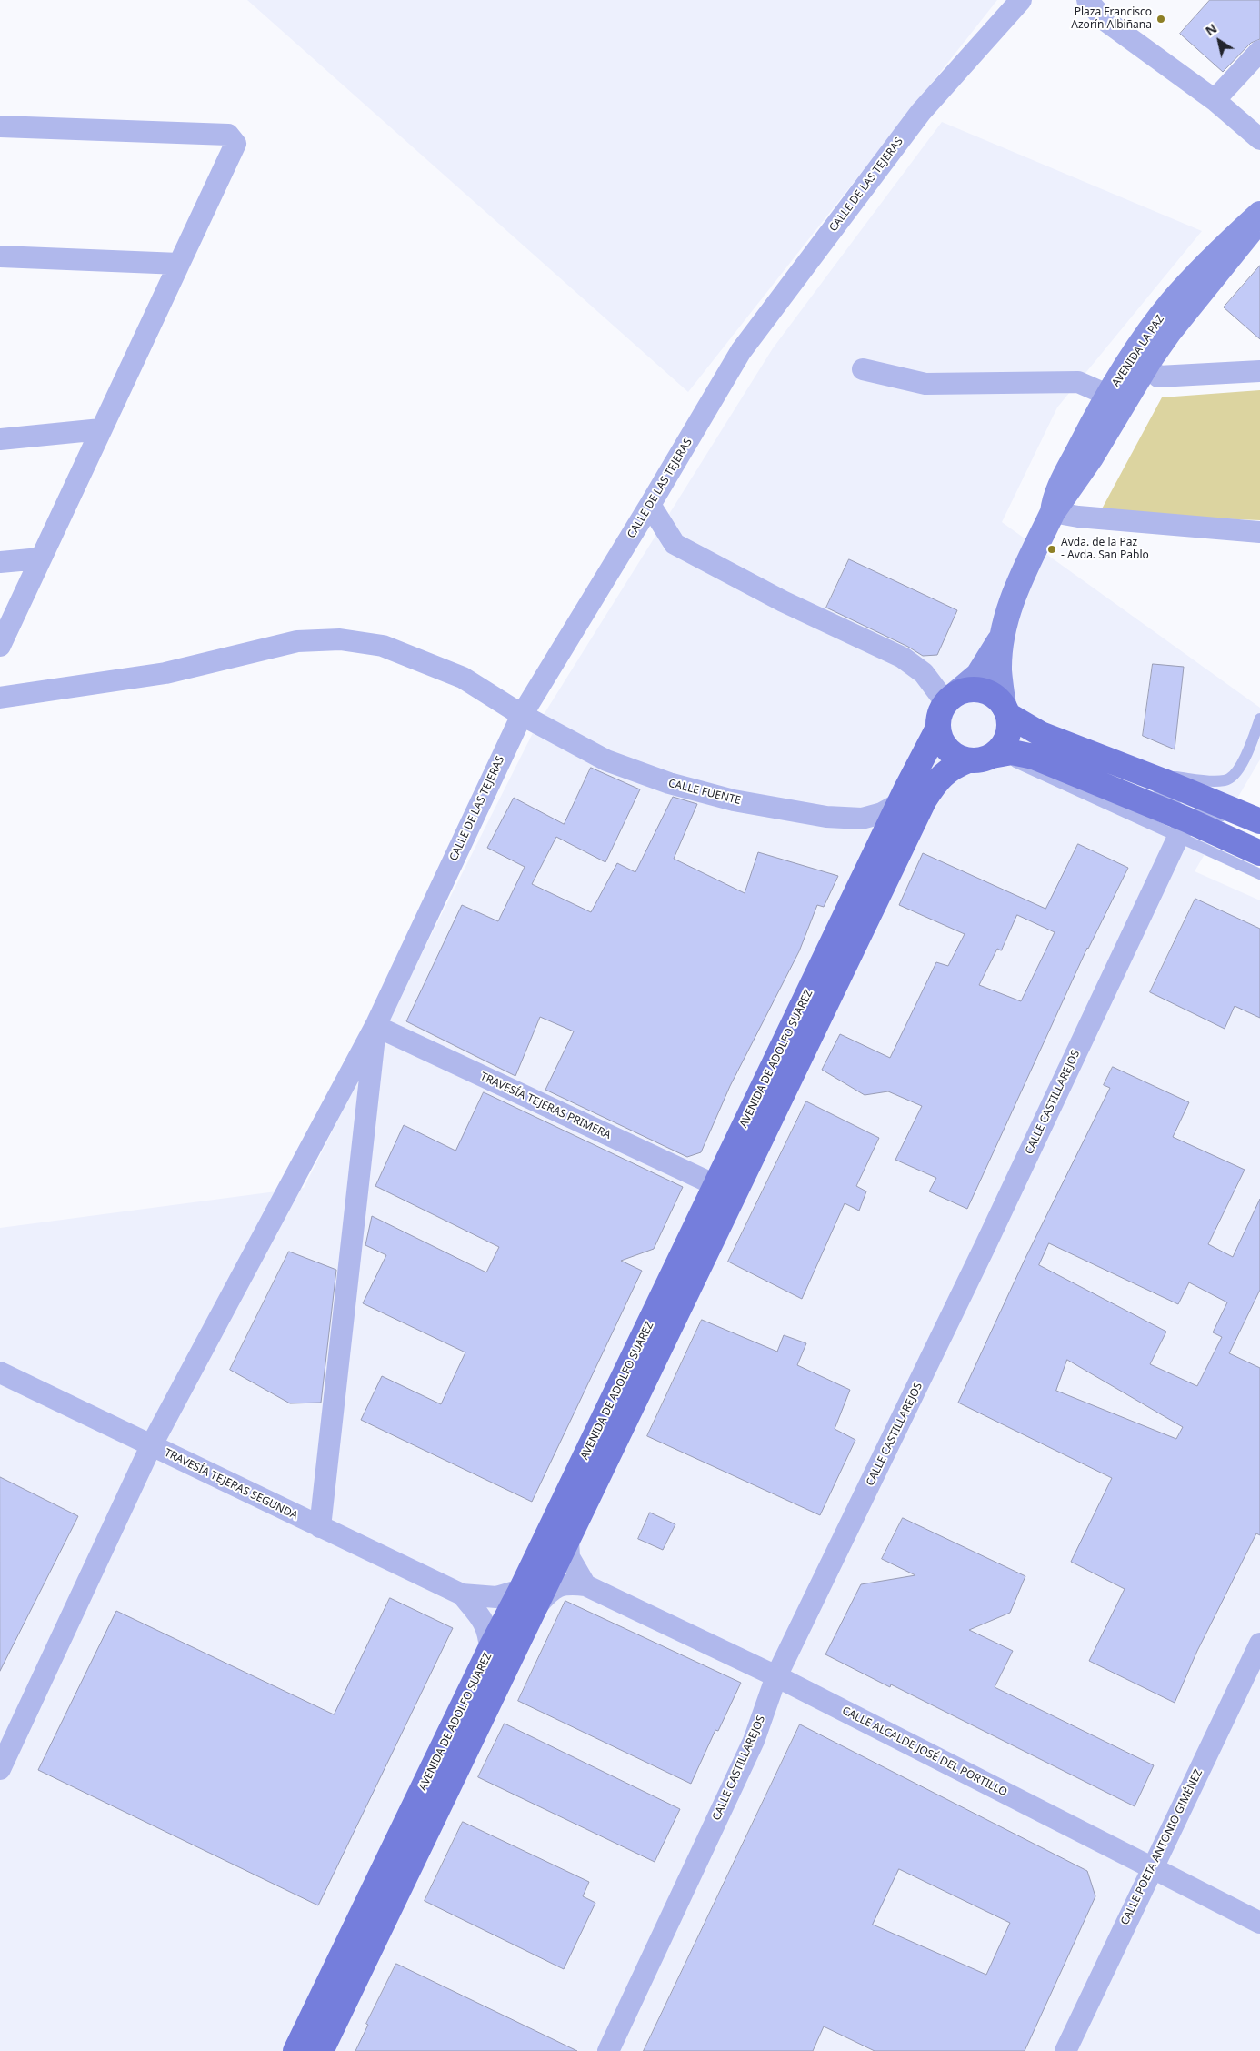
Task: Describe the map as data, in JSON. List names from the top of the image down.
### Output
{
  "streets": {
    "main road": ["AVENIDA LA PAZ", "AVENIDA DE ADOLFO SUAREZ"],
    "street": [
      "CALLE DE LAS TEJERAS",
      "CALLE FUENTE",
      "CALLE CASTILLAREJOS",
      "TRAVESÍA TEJERAS PRIMERA",
      "TRAVESÍA TEJERAS SEGUNDA",
      "CALLE ALCALDE JOSÉ DEL PORTILLO",
      "CALLE POETA ANTONIO GIMÉNEZ"
    ]
  },
  "crossings": [
    ["CALLE DE LAS TEJERAS", "CALLE FUENTE"],
    ["CALLE DE LAS TEJERAS", "TRAVESÍA TEJERAS PRIMERA"],
    ["CALLE DE LAS TEJERAS", "TRAVESÍA TEJERAS SEGUNDA"],
    ["AVENIDA LA PAZ", "AVENIDA DE ADOLFO SUAREZ"],
    ["CALLE FUENTE", "AVENIDA DE ADOLFO SUAREZ"],
    ["AVENIDA DE ADOLFO SUAREZ", "TRAVESÍA TEJERAS PRIMERA"],
    ["CALLE CASTILLAREJOS", "CALLE ALCALDE JOSÉ DEL PORTILLO"],
    ["CALLE ALCALDE JOSÉ DEL PORTILLO", "CALLE POETA ANTONIO GIMÉNEZ"]
  ],
  "places": ["Plaza Francisco Azorín Albiñana", "Avda. de la Paz - Avda. San Pablo"],
  "north": "top left"
}
